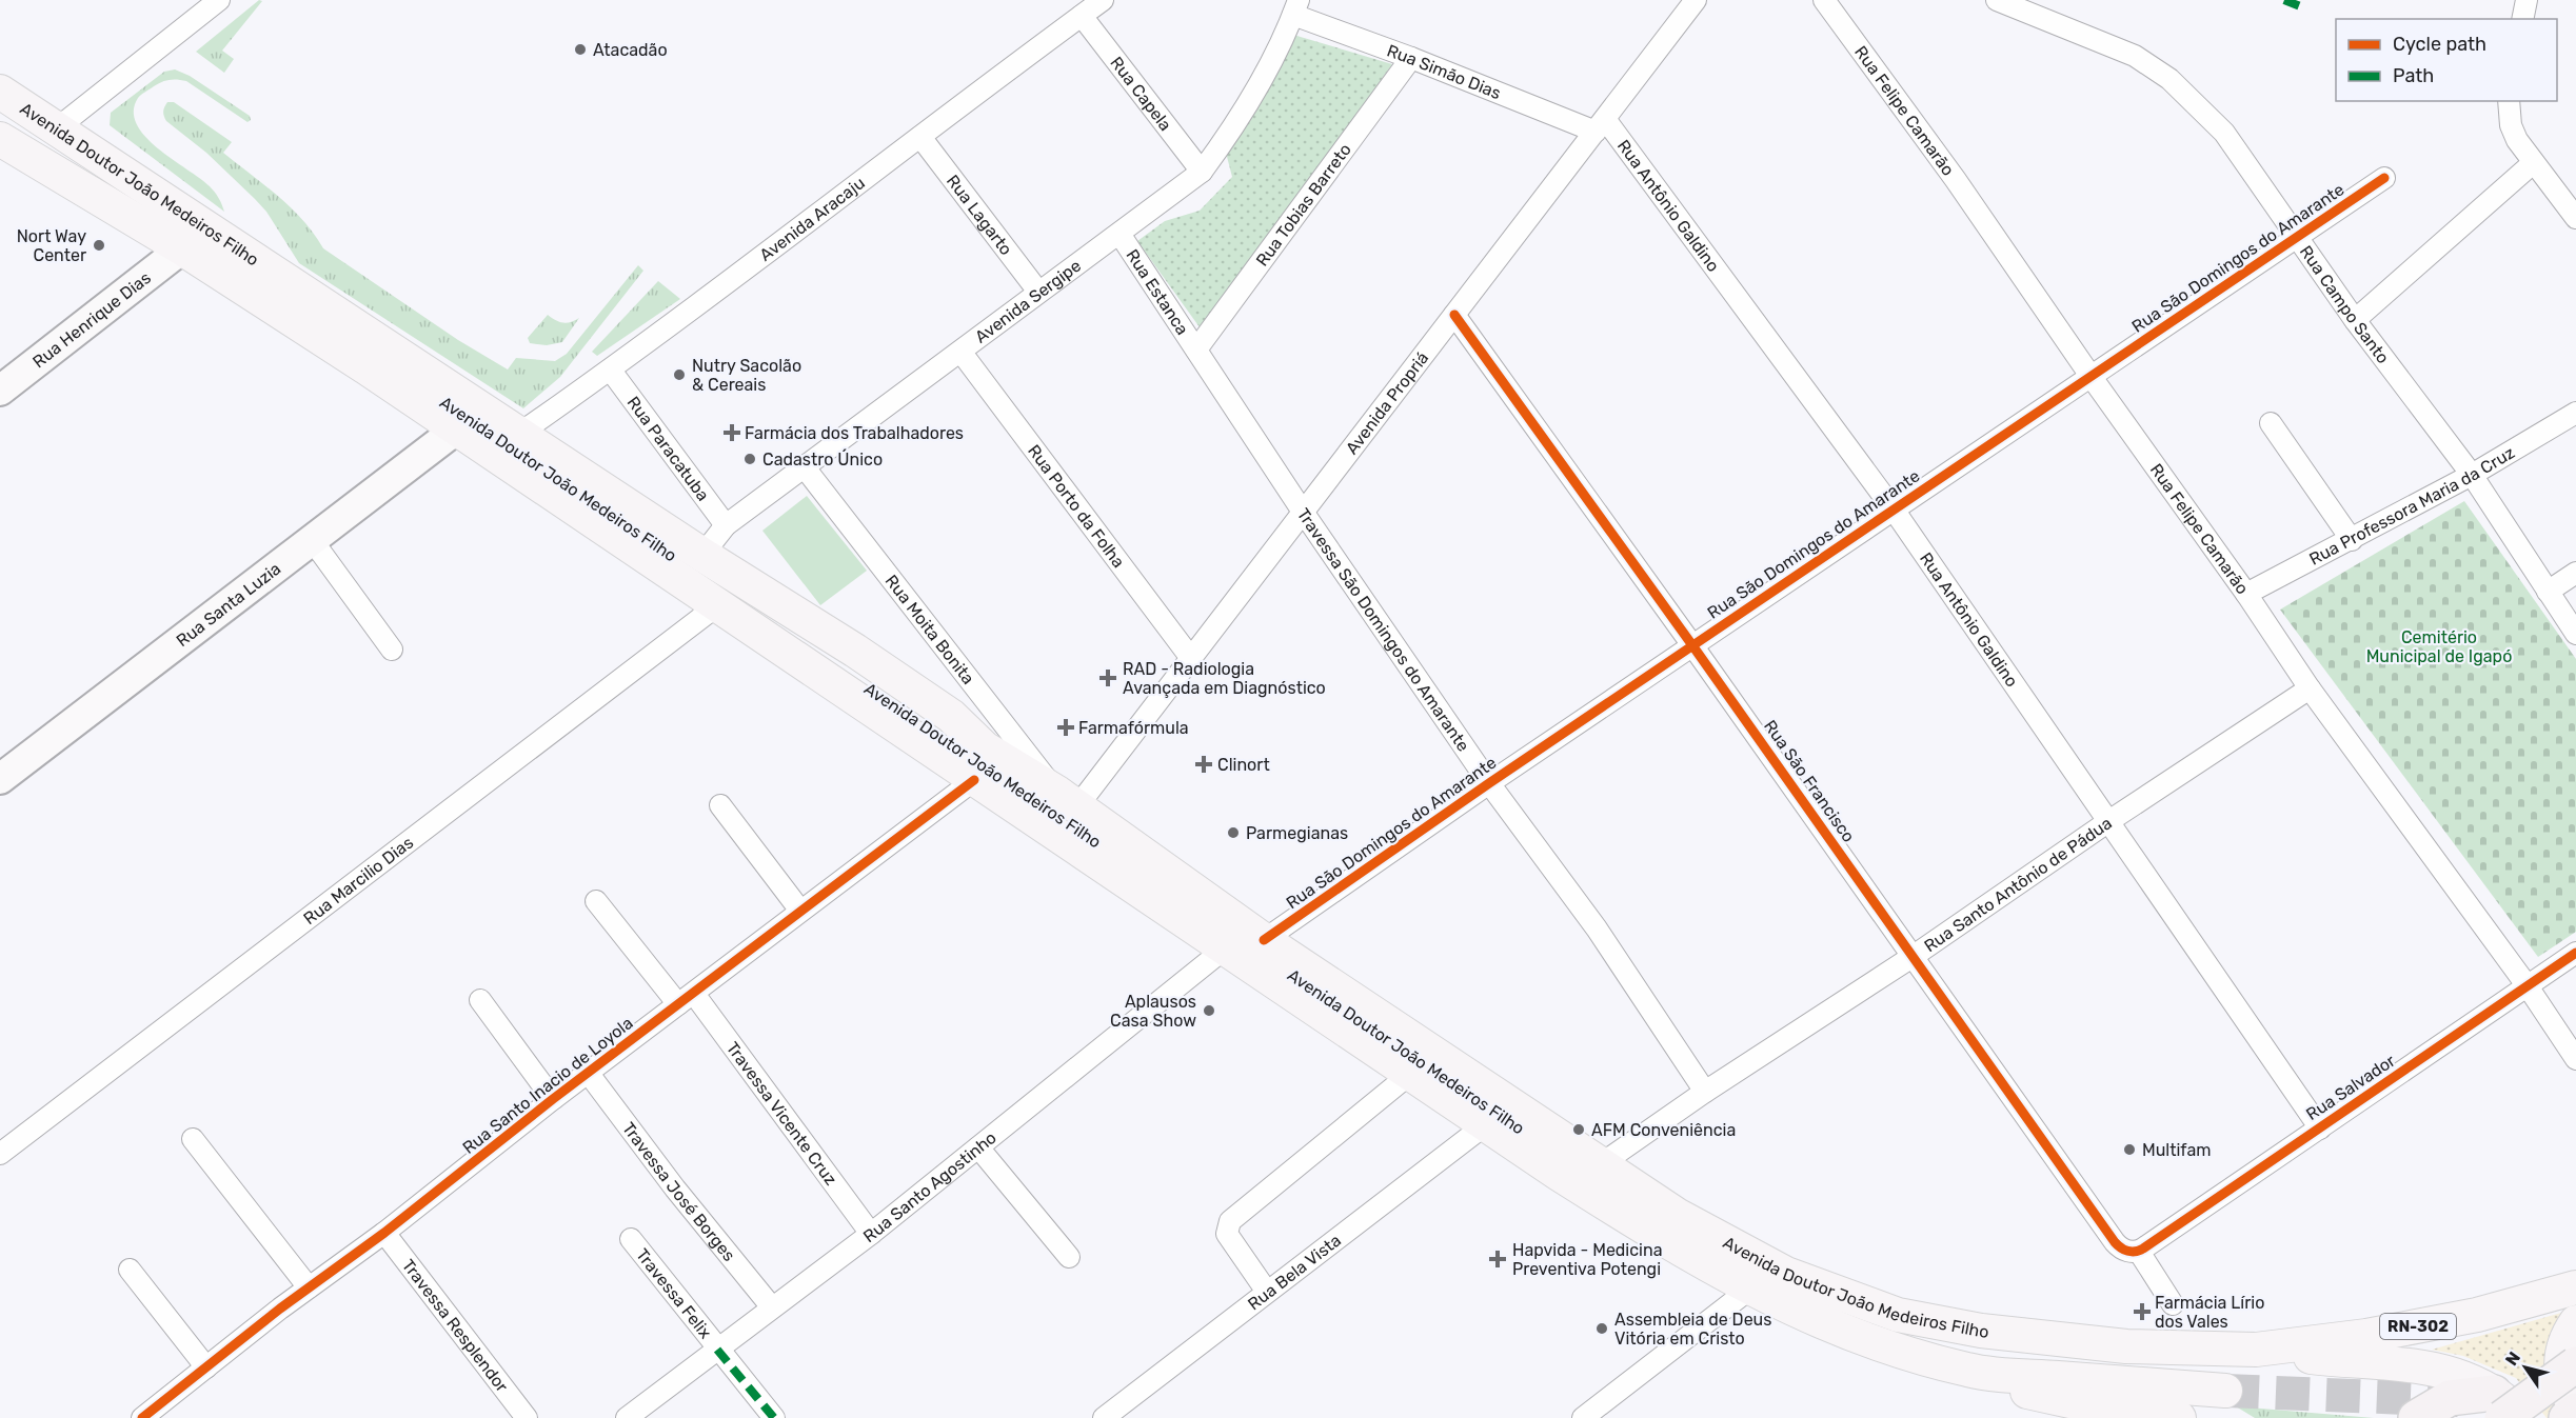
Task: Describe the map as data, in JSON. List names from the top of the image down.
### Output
{
  "streets": {
    "main road": [
      "Avenida Doutor João Medeiros Filho",
      "Rua Henrique Dias",
      "Rua Santa Luzia",
      "RN-302"
    ],
    "street": [
      "Rua Simão Dias",
      "Rua Capela",
      "Rua Felipe Camarão",
      "Rua Tobias Barreto",
      "Rua Antônio Galdino",
      "Rua Lagarto",
      "Avenida Aracaju",
      "Rua São Domingos do Amarante",
      "Rua Estanca",
      "Avenida Sergipe",
      "Rua Campo Santo",
      "Avenida Propriá",
      "Rua Paracatuba",
      "Rua Porto da Folha",
      "Rua Professora Maria da Cruz",
      "Rua Moita Bonita",
      "Travessa São Domingos do Amarante",
      "Rua São Francisco",
      "Rua Marcilio Dias",
      "Rua Santo Antônio de Pádua",
      "Rua Santo Inacio de Loyola",
      "Rua Salvador",
      "Travessa Vicente Cruz",
      "Rua Santo Agostinho",
      "Travessa José Borges",
      "Rua Bela Vista",
      "Travessa Felix",
      "Travessa Resplendor"
    ]
  },
  "crossings": [
    ["Rua Simão Dias", "Rua Tobias Barreto"],
    ["Rua Simão Dias", "Rua Antônio Galdino"],
    ["Rua Simão Dias", "Avenida Sergipe"],
    ["Rua Simão Dias", "Avenida Propriá"],
    ["Rua Capela", "Avenida Aracaju"],
    ["Rua Capela", "Avenida Sergipe"],
    ["Rua Felipe Camarão", "Rua São Domingos do Amarante"],
    ["Rua Felipe Camarão", "Rua Professora Maria da Cruz"],
    ["Rua Felipe Camarão", "Rua Santo Antônio de Pádua"],
    ["Rua Felipe Camarão", "Rua Salvador"],
    ["Avenida Doutor João Medeiros Filho", "Avenida Aracaju"],
    ["Avenida Doutor João Medeiros Filho", "Rua São Domingos do Amarante"],
    ["Avenida Doutor João Medeiros Filho", "Avenida Sergipe"],
    ["Avenida Doutor João Medeiros Filho", "Rua Henrique Dias"],
    ["Avenida Doutor João Medeiros Filho", "Avenida Propriá"],
    ["Avenida Doutor João Medeiros Filho", "Rua Santa Luzia"],
    ["Avenida Doutor João Medeiros Filho", "Rua Moita Bonita"],
    ["Avenida Doutor João Medeiros Filho", "Rua Marcilio Dias"],
    ["Avenida Doutor João Medeiros Filho", "Rua Santo Antônio de Pádua"],
    ["Avenida Doutor João Medeiros Filho", "Rua Santo Inacio de Loyola"],
    ["Avenida Doutor João Medeiros Filho", "Rua Santo Agostinho"],
    ["Avenida Doutor João Medeiros Filho", "Rua Bela Vista"],
    ["Rua Tobias Barreto", "Rua Estanca"],
    ["Rua Tobias Barreto", "Travessa São Domingos do Amarante"],
    ["Rua Antônio Galdino", "Rua São Domingos do Amarante"],
    ["Rua Antônio Galdino", "Avenida Propriá"],
    ["Rua Antônio Galdino", "Rua Santo Antônio de Pádua"],
    ["Rua Antônio Galdino", "Rua Salvador"],
    ["Rua Lagarto", "Avenida Aracaju"],
    ["Rua Lagarto", "Avenida Sergipe"],
    ["Avenida Aracaju", "Rua Paracatuba"],
    ["Rua São Domingos do Amarante", "Rua Campo Santo"],
    ["Rua São Domingos do Amarante", "Travessa São Domingos do Amarante"],
    ["Rua São Domingos do Amarante", "Rua São Francisco"],
    ["Rua Estanca", "Avenida Sergipe"],
    ["Rua Estanca", "Travessa São Domingos do Amarante"],
    ["Avenida Sergipe", "Rua Paracatuba"],
    ["Avenida Sergipe", "Rua Porto da Folha"],
    ["Avenida Sergipe", "Rua Moita Bonita"],
    ["Rua Campo Santo", "Rua Professora Maria da Cruz"],
    ["Avenida Propriá", "Rua Porto da Folha"],
    ["Avenida Propriá", "Rua Moita Bonita"],
    ["Avenida Propriá", "Travessa São Domingos do Amarante"],
    ["Avenida Propriá", "Rua São Francisco"],
    ["Travessa São Domingos do Amarante", "Rua Santo Antônio de Pádua"],
    ["Rua São Francisco", "Rua Santo Antônio de Pádua"],
    ["Rua São Francisco", "Rua Salvador"],
    ["Rua Santo Inacio de Loyola", "Travessa Vicente Cruz"],
    ["Rua Santo Inacio de Loyola", "Travessa José Borges"],
    ["Rua Santo Inacio de Loyola", "Travessa Resplendor"],
    ["Travessa Vicente Cruz", "Rua Santo Agostinho"],
    ["Rua Santo Agostinho", "Travessa José Borges"],
    ["Rua Santo Agostinho", "Travessa Felix"]
  ],
  "parks": ["Cemitério Municipal de Igapó"],
  "places": {
    "other": [
      "Atacadão",
      "Nort Way Center",
      "Nutry Sacolão & Cereais",
      "Cadastro Único",
      "Parmegianas",
      "Aplausos Casa Show",
      "AFM Conveniência",
      "Multifam",
      "Assembleia de Deus Vitória em Cristo"
    ],
    "health": [
      "Farmácia dos Trabalhadores",
      "RAD - Radiologia Avançada em Diagnóstico",
      "Farmafórmula",
      "Clinort",
      "Hapvida - Medicina Preventiva Potengi",
      "Farmácia Lírio dos Vales"
    ]
  },
  "legend": ["Cycle path", "Path"],
  "north": "top left"
}
